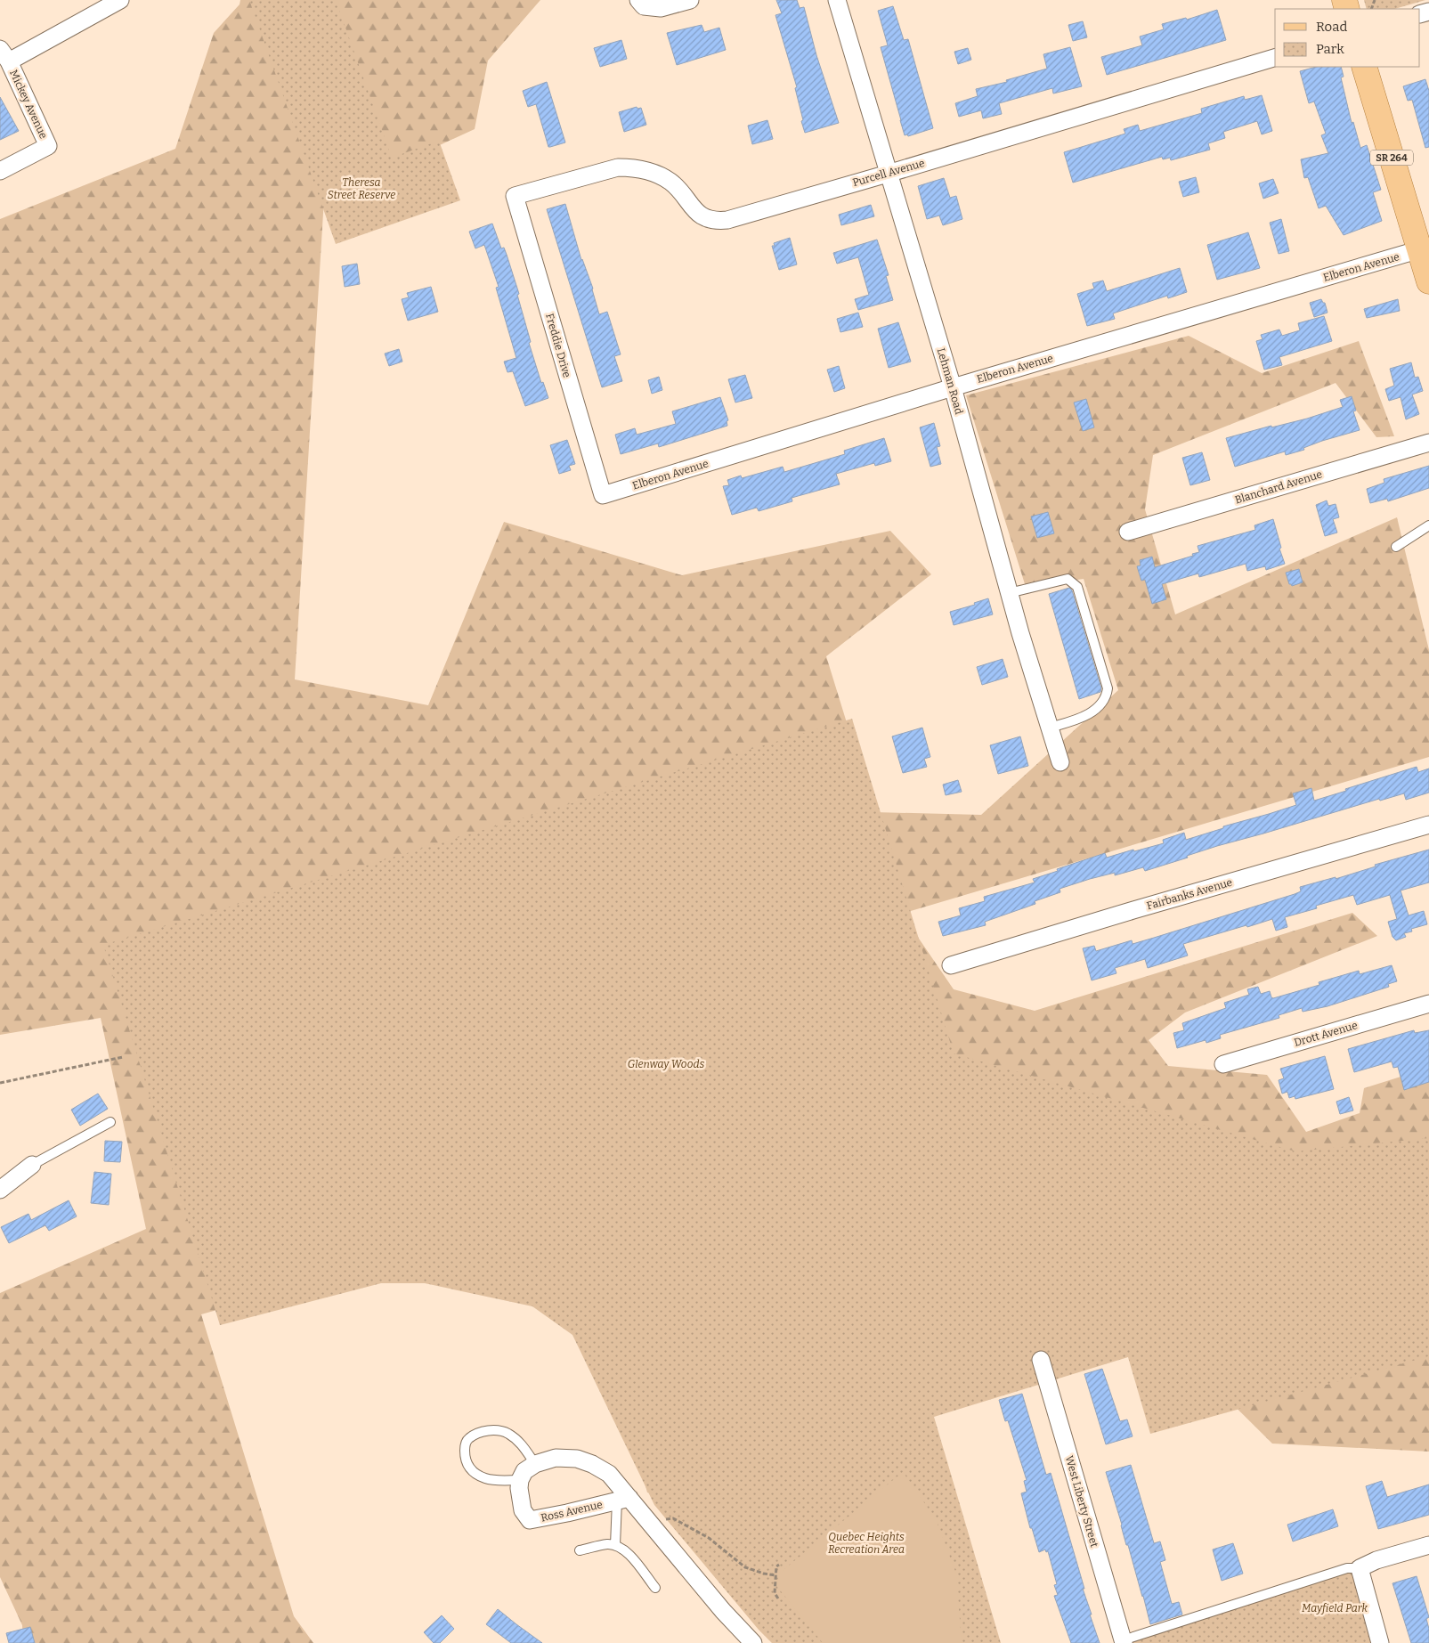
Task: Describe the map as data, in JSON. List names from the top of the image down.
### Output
{
  "streets": {
    "main road": ["SR 264"],
    "street": [
      "Mickey Avenue",
      "Purcell Avenue",
      "Elberon Avenue",
      "Freddie Drive",
      "Lehman Road",
      "Blanchard Avenue",
      "Fairbanks Avenue",
      "Drott Avenue",
      "West Liberty Street",
      "Ross Avenue"
    ]
  },
  "crossings": [
    ["SR 264", "Elberon Avenue"],
    ["Purcell Avenue", "Freddie Drive"],
    ["Purcell Avenue", "Lehman Road"],
    ["Elberon Avenue", "Freddie Drive"],
    ["Elberon Avenue", "Lehman Road"]
  ],
  "parks": [
    "Theresa Street Reserve",
    "Glenway Woods",
    "Quebec Heights Recreation Area",
    "Mayfield Park"
  ],
  "legend": ["Road", "Park"]
}
